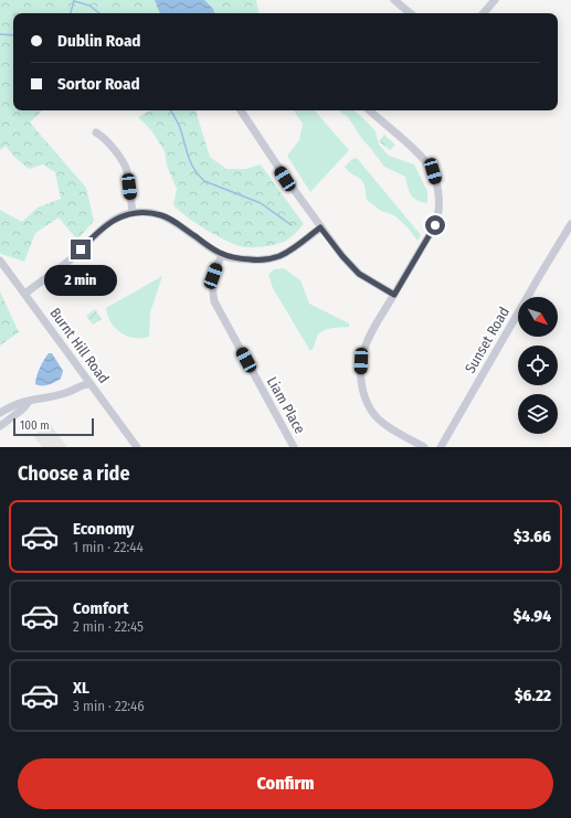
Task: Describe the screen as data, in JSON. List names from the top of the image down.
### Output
{
  "streets": {
    "street": ["Sunset Road", "Burnt Hill Road", "Liam Place"]
  },
  "scale_bar": "100 m",
  "north": "bottom right",
  "page": {
    "banner": ["Dublin Road", "Sortor Road"],
    "bubble": "2 min",
    "scale": "100 m",
    "heading": "Choose a ride",
    "list": [
      {
        "name": "Economy",
        "note": "1 min · 22:44",
        "value": "$3.66"
      },
      {
        "name": "Comfort",
        "note": "2 min · 22:45",
        "value": "$4.94"
      },
      {
        "name": "XL",
        "note": "3 min · 22:46",
        "value": "$6.22"
      }
    ],
    "buttons": "Confirm"
  }
}
